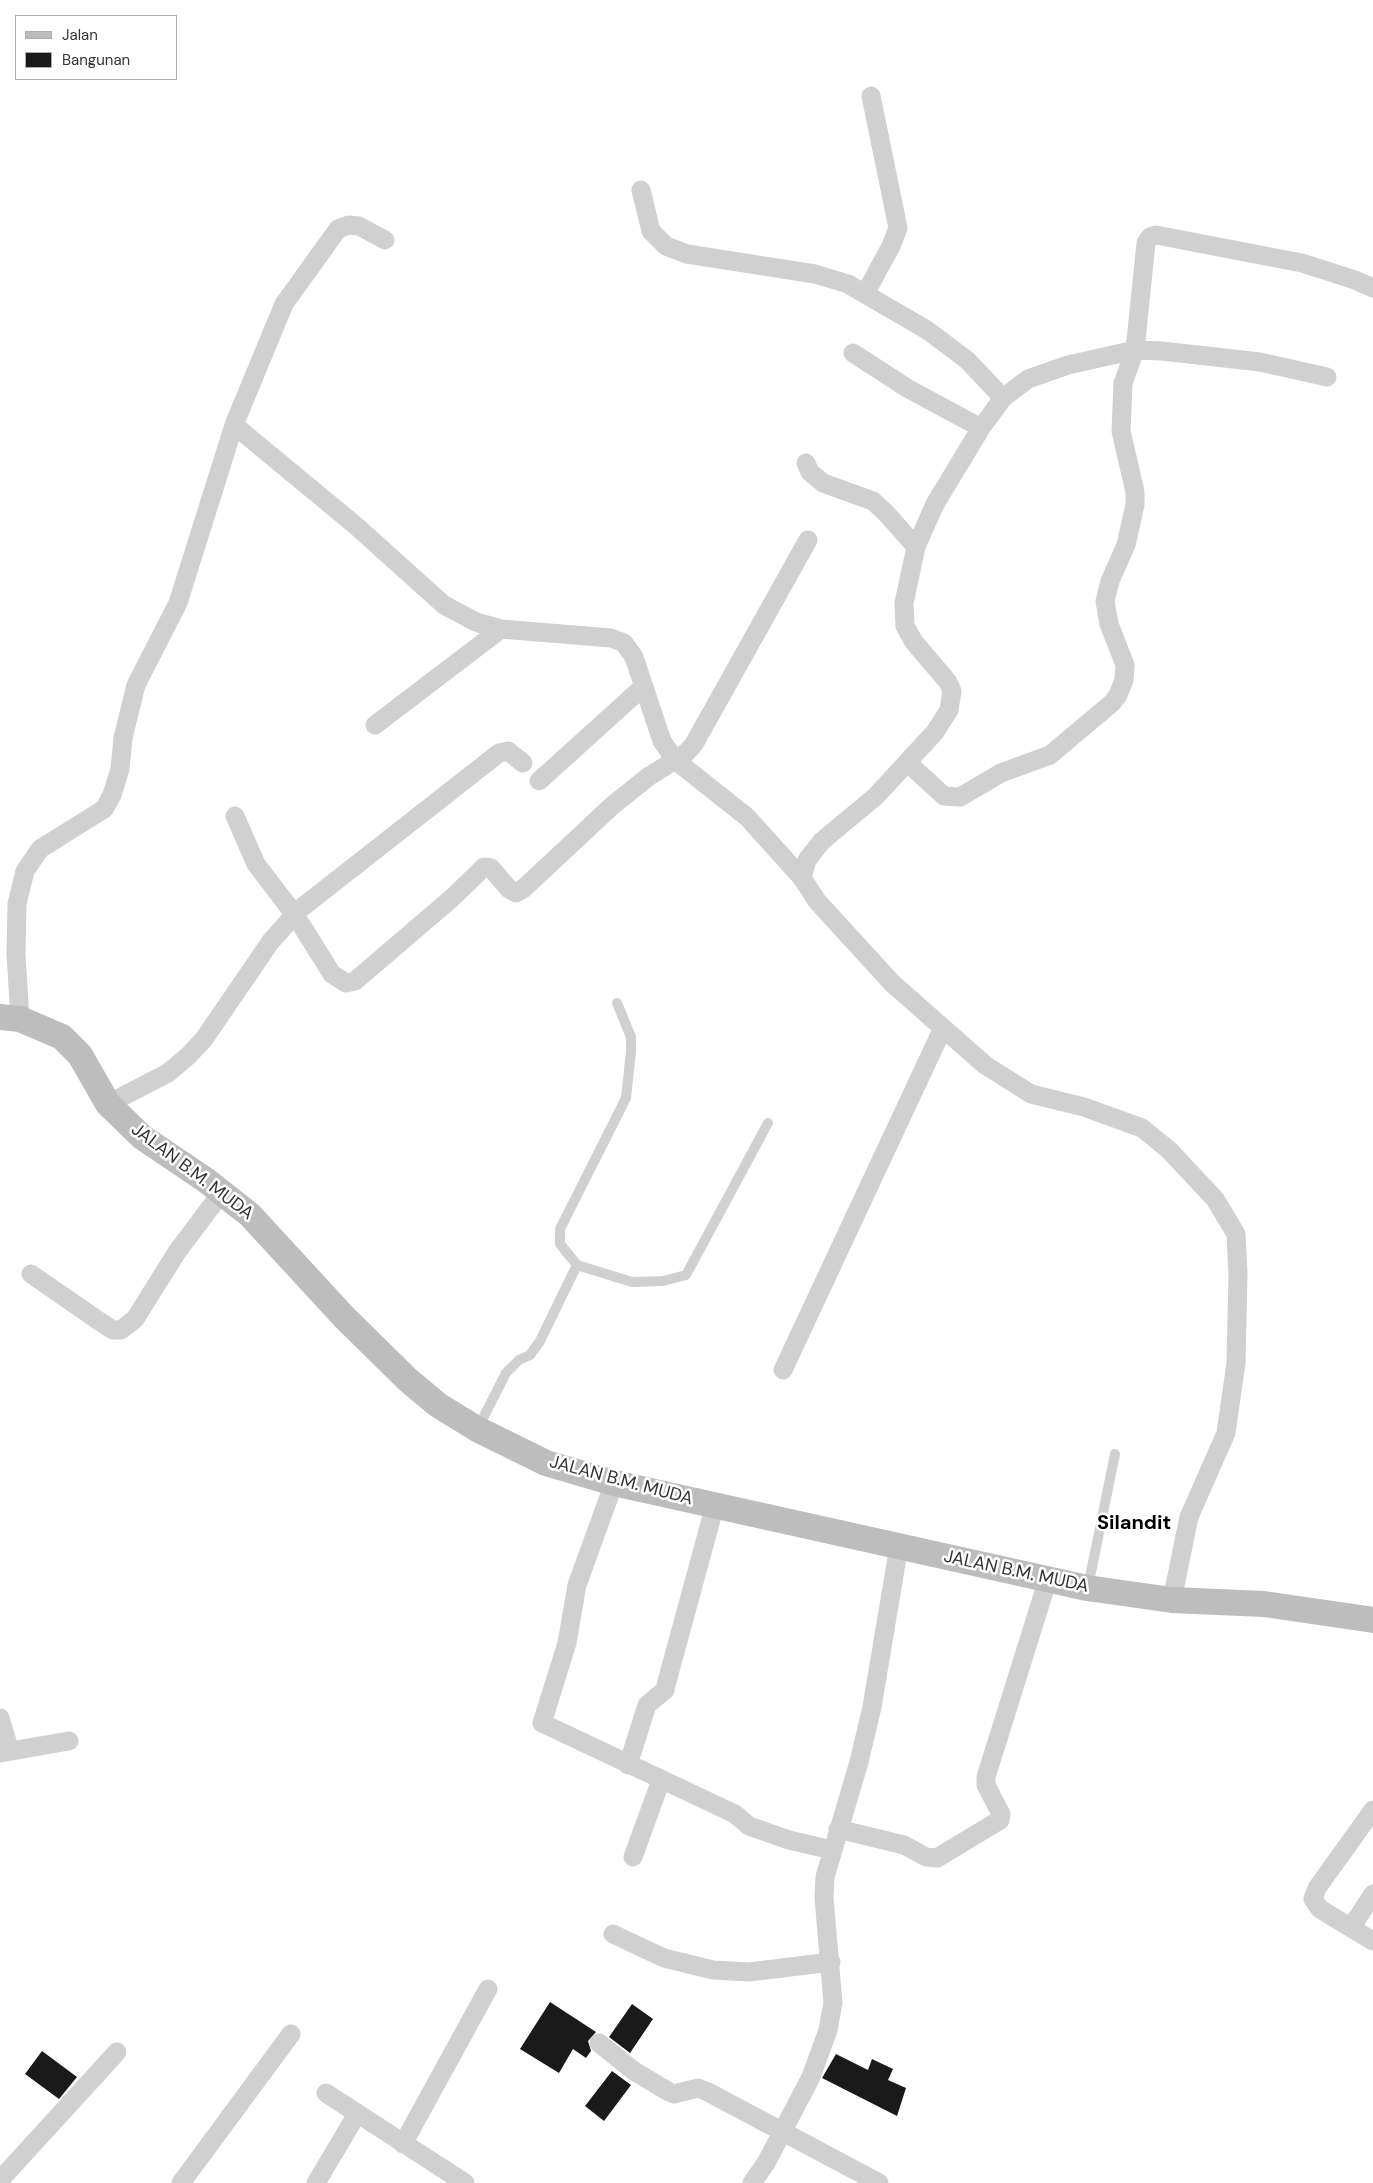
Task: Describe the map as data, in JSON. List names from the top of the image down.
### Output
{
  "streets": {
    "street": ["JALAN B.M. MUDA"]
  },
  "districts": ["Silandit"],
  "legend": ["Jalan", "Bangunan"]
}
